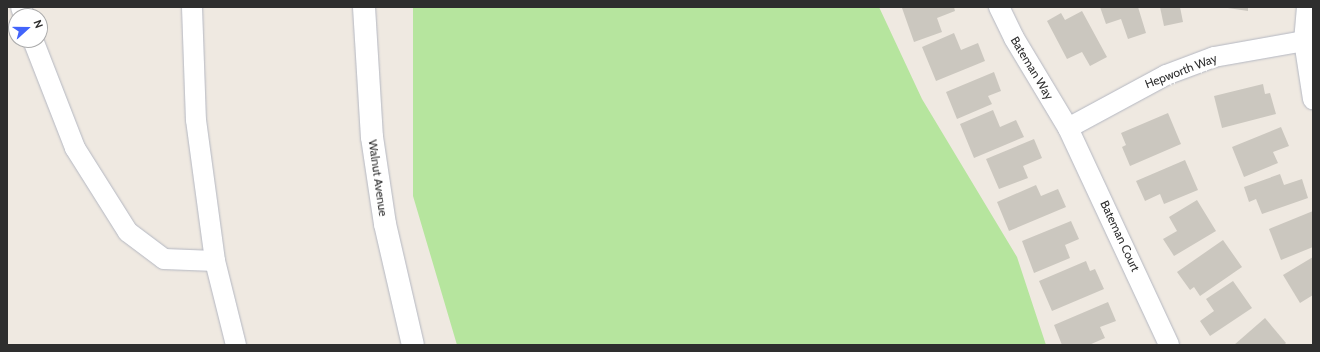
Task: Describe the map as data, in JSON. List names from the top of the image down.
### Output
{
  "streets": {
    "street": [
      "Bateman Way",
      "Hepworth Way",
      "Walnut Avenue",
      "Bateman Court"
    ]
  },
  "crossings": [
    ["Bateman Way", "Hepworth Way"],
    ["Bateman Way", "Bateman Court"],
    ["Hepworth Way", "Bateman Court"]
  ],
  "north": "right"
}
